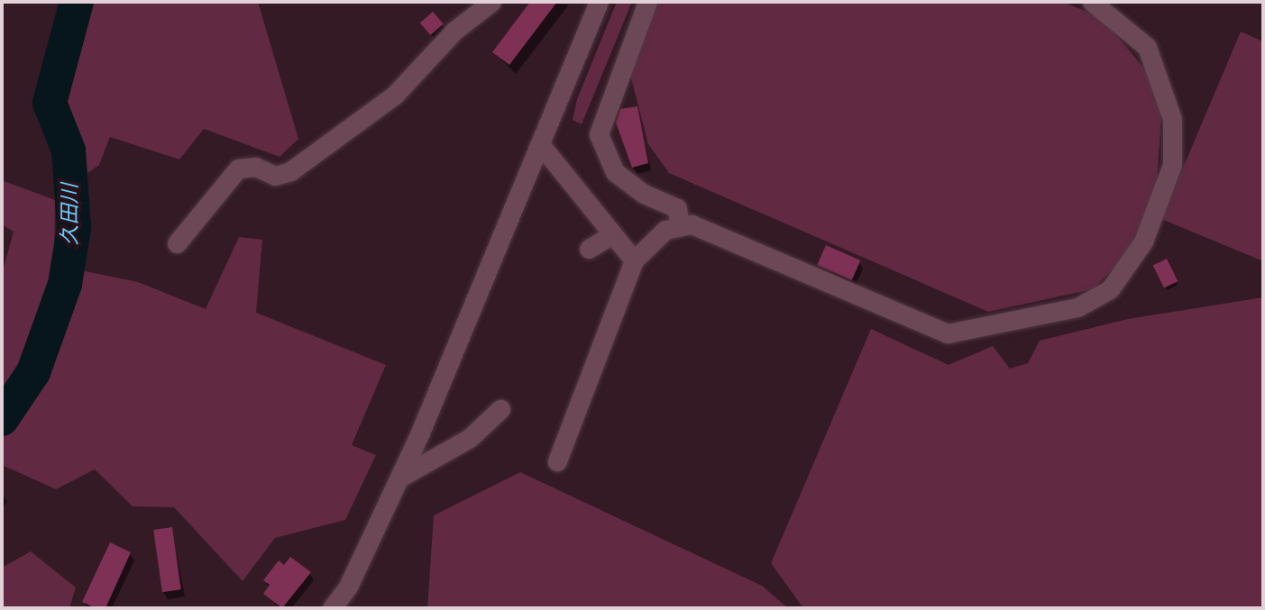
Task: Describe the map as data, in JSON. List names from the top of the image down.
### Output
{
  "water": ["久田川"]
}
